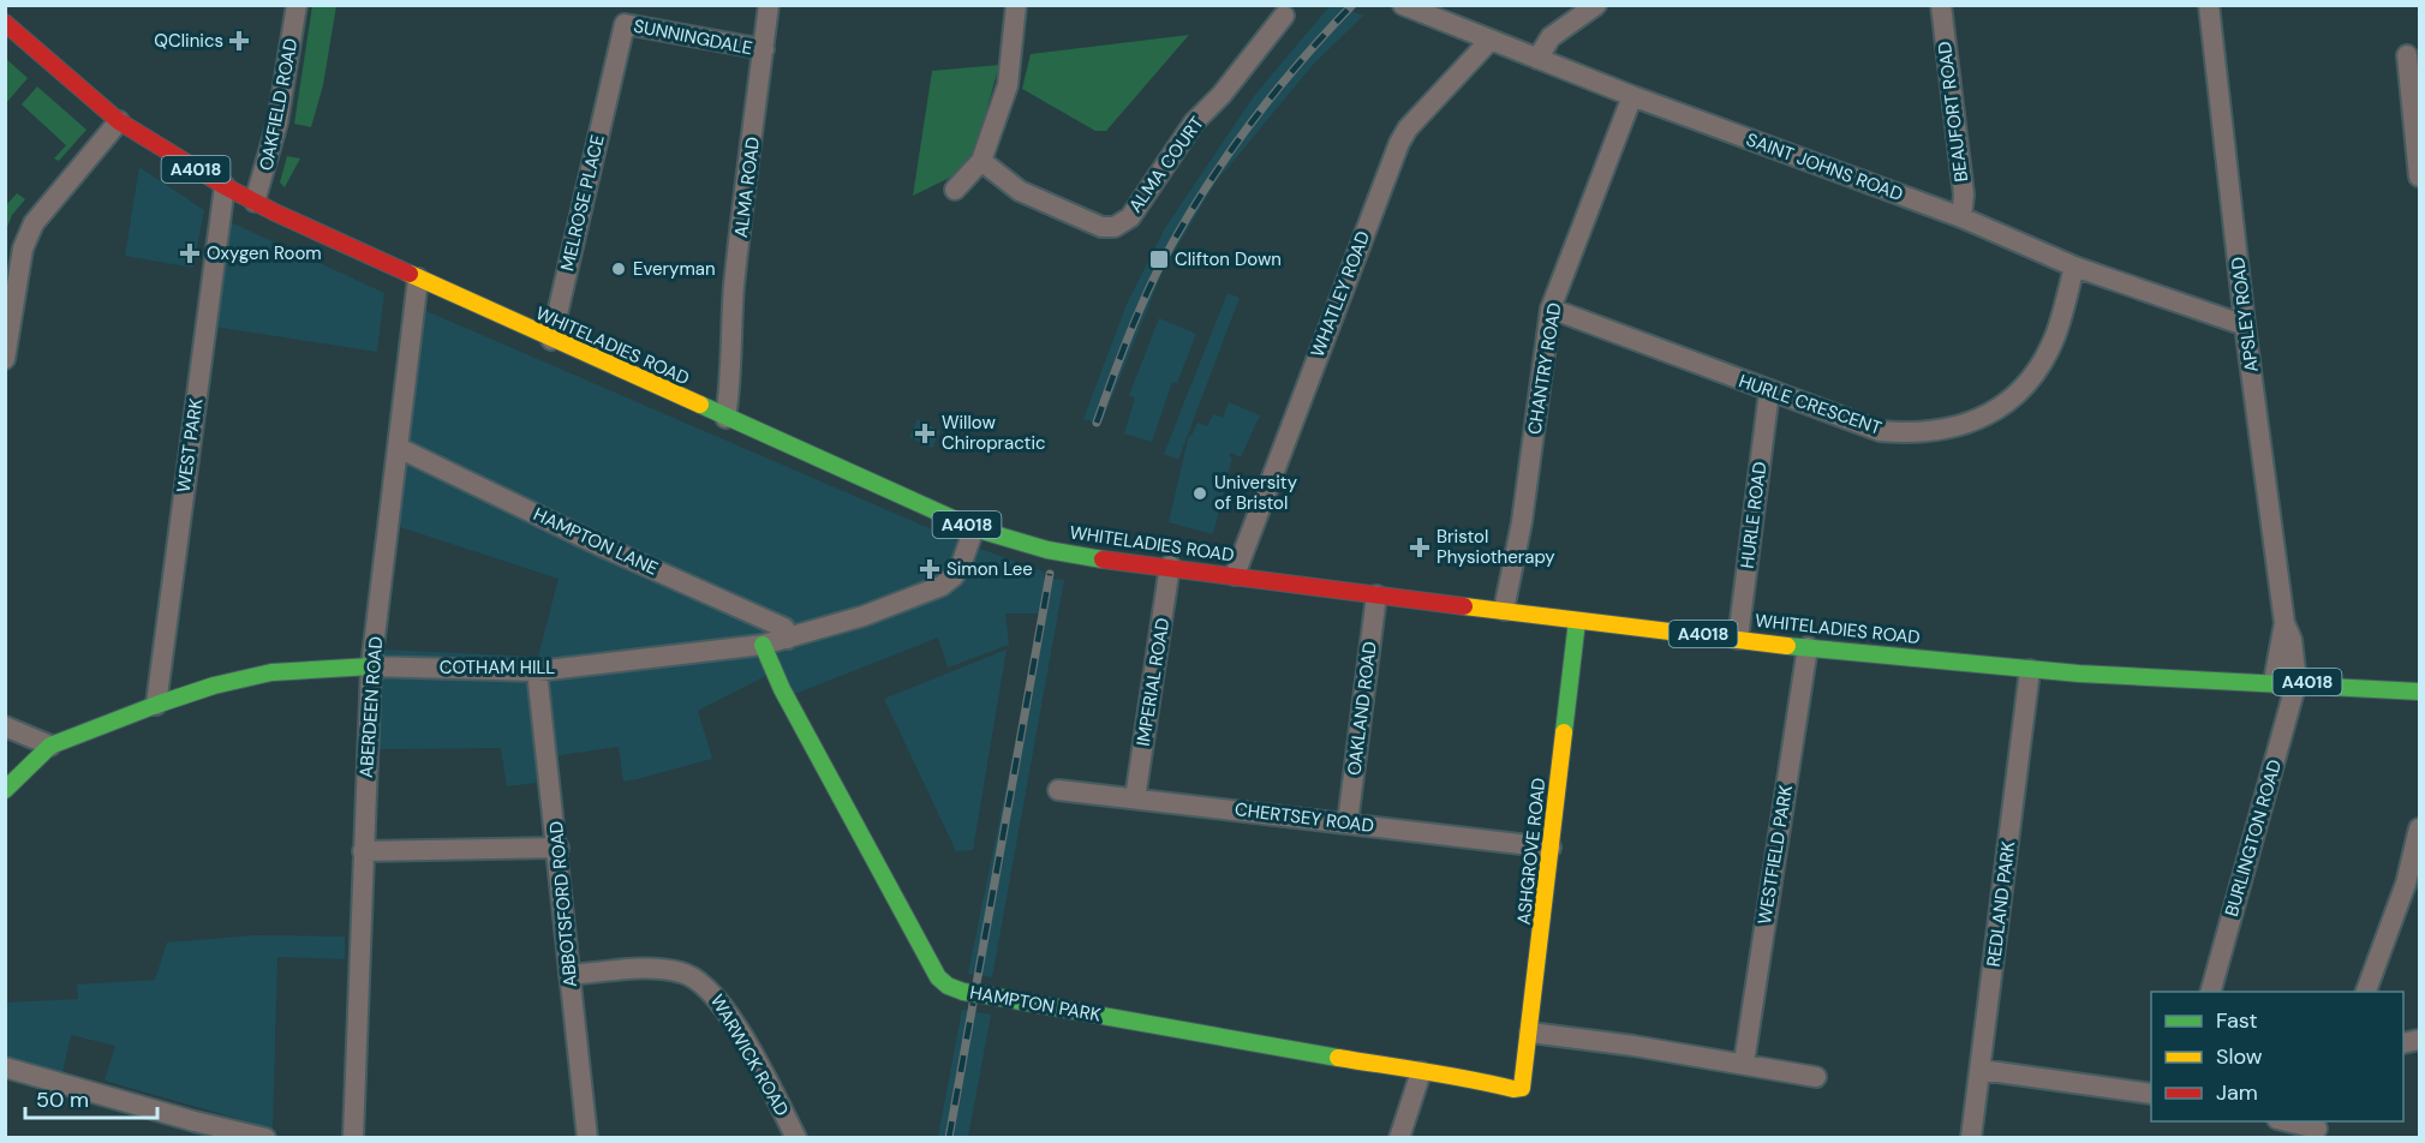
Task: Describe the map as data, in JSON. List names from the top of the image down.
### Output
{
  "streets": {
    "main road": [
      "A4018",
      "WHITELADIES ROAD",
      "COTHAM HILL",
      "ASHGROVE ROAD",
      "HAMPTON PARK"
    ],
    "street": [
      "SUNNINGDALE",
      "OAKFIELD ROAD",
      "BEAUFORT ROAD",
      "ALMA COURT",
      "SAINT JOHNS ROAD",
      "ALMA ROAD",
      "MELROSE PLACE",
      "WHATLEY ROAD",
      "APSLEY ROAD",
      "CHANTRY ROAD",
      "HURLE CRESCENT",
      "WEST PARK",
      "HURLE ROAD",
      "HAMPTON LANE",
      "IMPERIAL ROAD",
      "ABERDEEN ROAD",
      "OAKLAND ROAD",
      "CHERTSEY ROAD",
      "BURLINGTON ROAD",
      "WESTFIELD PARK",
      "ABBOTSFORD ROAD",
      "REDLAND PARK",
      "WARWICK ROAD"
    ]
  },
  "crossings": [
    ["SUNNINGDALE", "ALMA ROAD"],
    ["SUNNINGDALE", "MELROSE PLACE"],
    ["OAKFIELD ROAD", "WHITELADIES ROAD"],
    ["BEAUFORT ROAD", "SAINT JOHNS ROAD"],
    ["SAINT JOHNS ROAD", "WHATLEY ROAD"],
    ["SAINT JOHNS ROAD", "APSLEY ROAD"],
    ["SAINT JOHNS ROAD", "CHANTRY ROAD"],
    ["SAINT JOHNS ROAD", "HURLE CRESCENT"],
    ["ALMA ROAD", "WHITELADIES ROAD"],
    ["MELROSE PLACE", "WHITELADIES ROAD"],
    ["WHATLEY ROAD", "WHITELADIES ROAD"],
    ["APSLEY ROAD", "WHITELADIES ROAD"],
    ["APSLEY ROAD", "BURLINGTON ROAD"],
    ["WHITELADIES ROAD", "CHANTRY ROAD"],
    ["WHITELADIES ROAD", "WEST PARK"],
    ["WHITELADIES ROAD", "HURLE ROAD"],
    ["WHITELADIES ROAD", "COTHAM HILL"],
    ["WHITELADIES ROAD", "IMPERIAL ROAD"],
    ["WHITELADIES ROAD", "ABERDEEN ROAD"],
    ["WHITELADIES ROAD", "OAKLAND ROAD"],
    ["WHITELADIES ROAD", "BURLINGTON ROAD"],
    ["WHITELADIES ROAD", "ASHGROVE ROAD"],
    ["WHITELADIES ROAD", "WESTFIELD PARK"],
    ["WHITELADIES ROAD", "REDLAND PARK"],
    ["CHANTRY ROAD", "HURLE CRESCENT"],
    ["HURLE CRESCENT", "HURLE ROAD"],
    ["WEST PARK", "COTHAM HILL"],
    ["HAMPTON LANE", "COTHAM HILL"],
    ["HAMPTON LANE", "ABERDEEN ROAD"],
    ["COTHAM HILL", "ABERDEEN ROAD"],
    ["COTHAM HILL", "ABBOTSFORD ROAD"],
    ["COTHAM HILL", "HAMPTON PARK"],
    ["IMPERIAL ROAD", "CHERTSEY ROAD"],
    ["OAKLAND ROAD", "CHERTSEY ROAD"],
    ["CHERTSEY ROAD", "ASHGROVE ROAD"],
    ["ASHGROVE ROAD", "HAMPTON PARK"],
    ["ABBOTSFORD ROAD", "WARWICK ROAD"]
  ],
  "places": {
    "health": [
      "QClinics",
      "Oxygen Room",
      "Willow Chiropractic",
      "Bristol Physiotherapy",
      "Simon Lee"
    ],
    "transit": ["Clifton Down"],
    "other": ["Everyman", "University of Bristol"]
  },
  "legend": ["Fast", "Slow", "Jam"],
  "scale_bar": "50 m"
}
